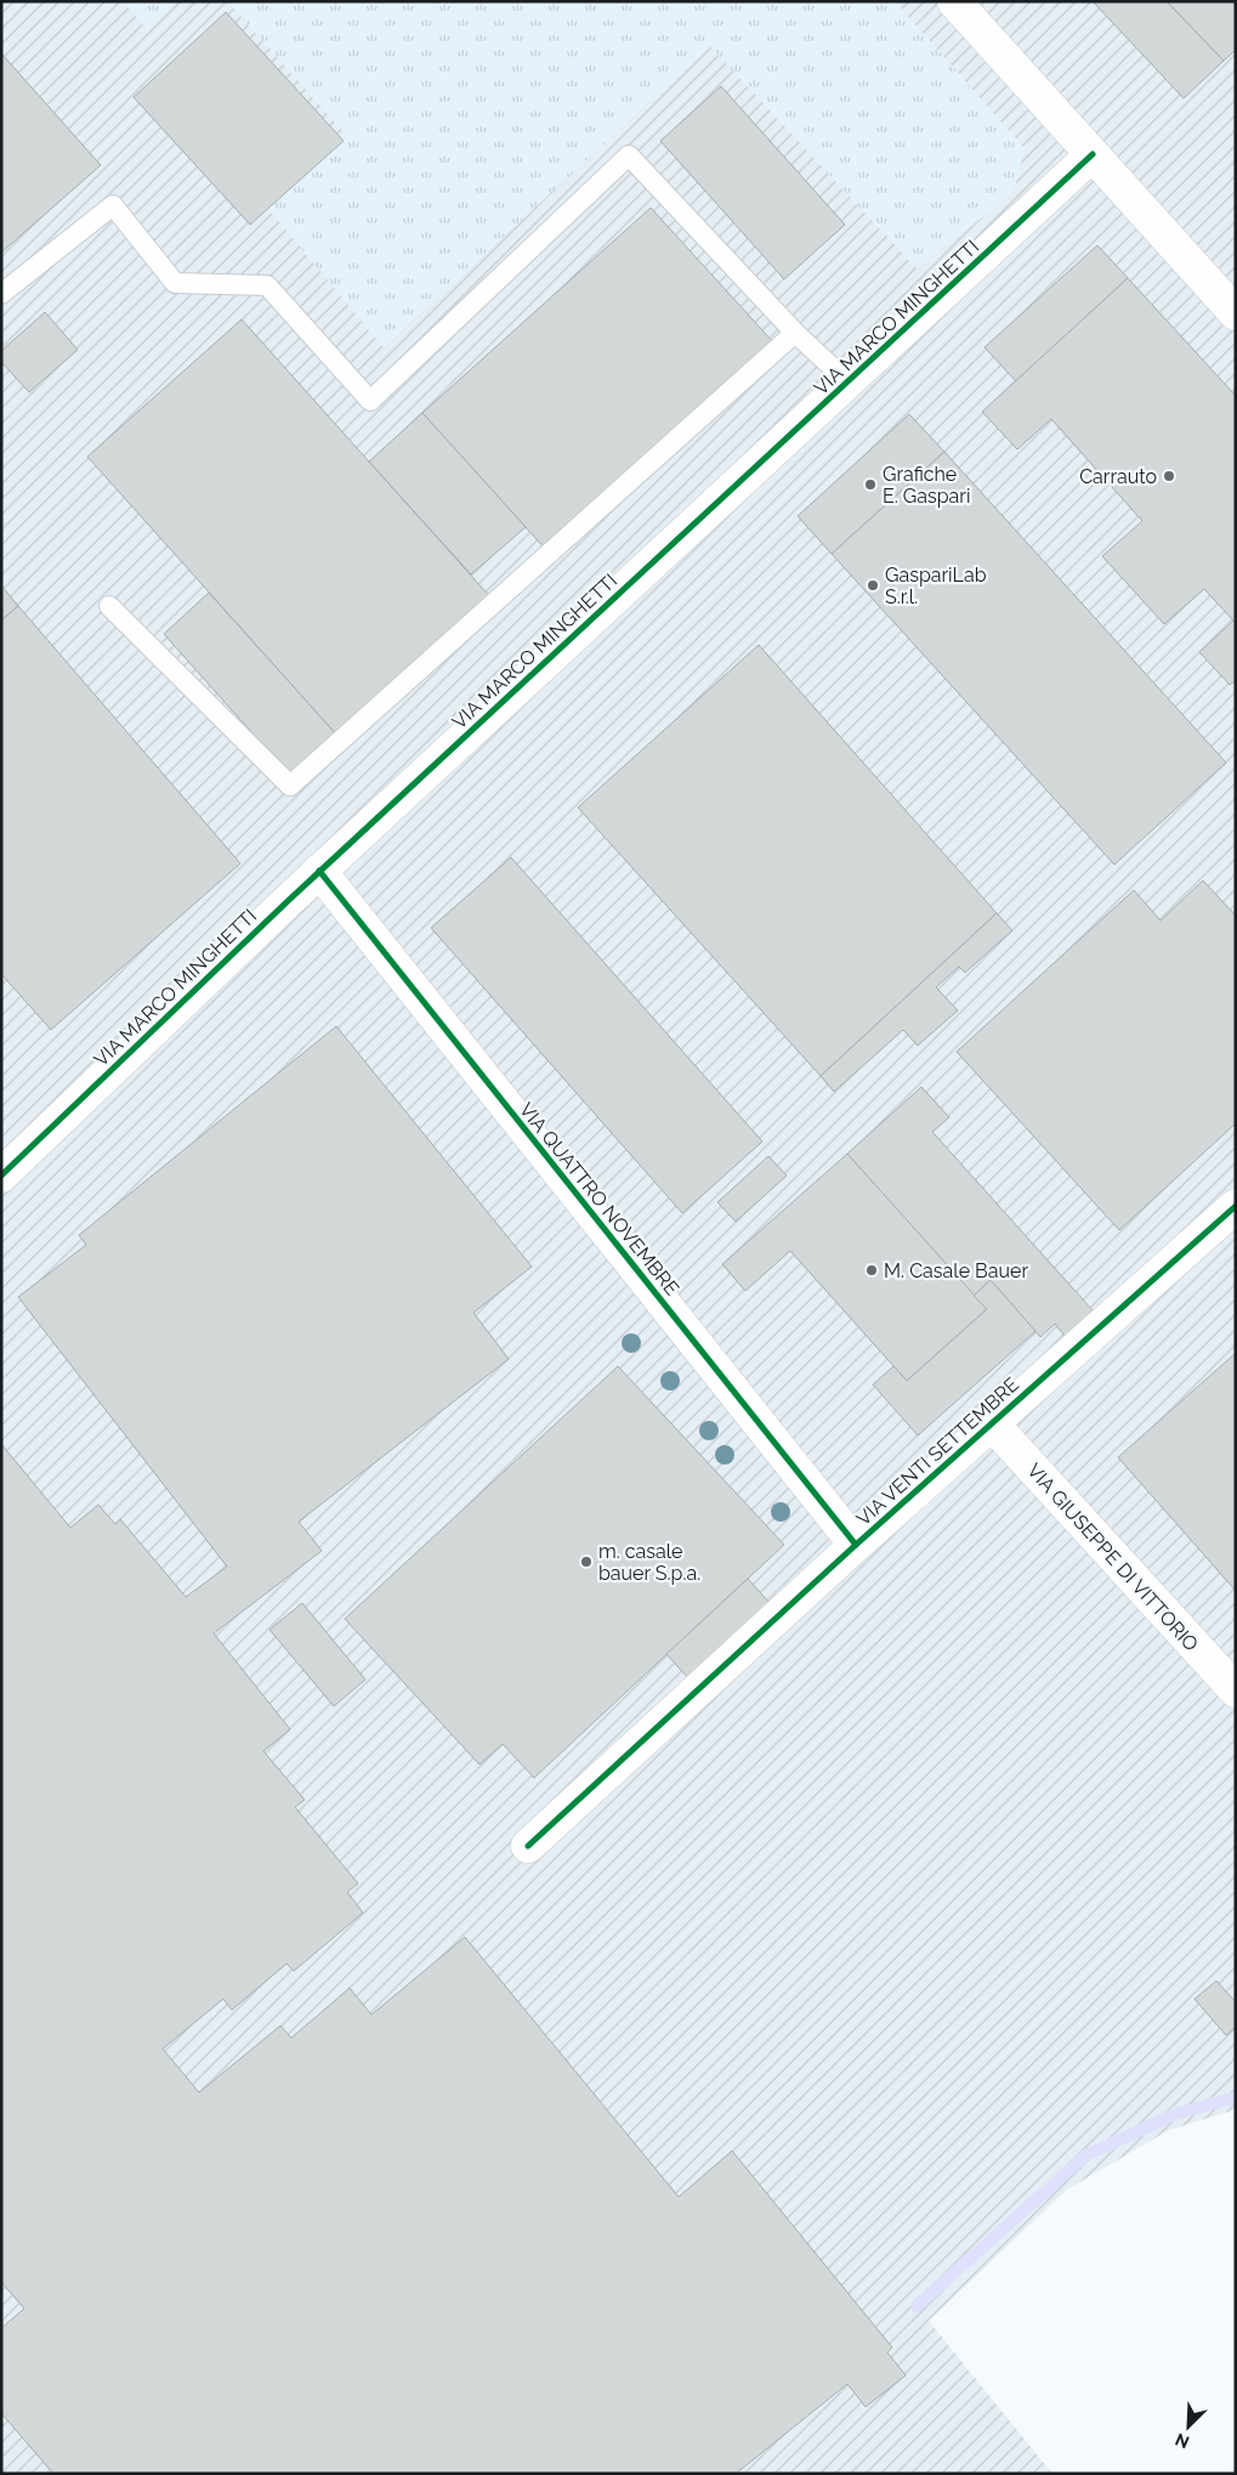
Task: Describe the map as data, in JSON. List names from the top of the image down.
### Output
{
  "streets": {
    "street": [
      "VIA MARCO MINGHETTI",
      "VIA QUATTRO NOVEMBRE",
      "VIA VENTI SETTEMBRE",
      "VIA GIUSEPPE DI VITTORIO"
    ]
  },
  "crossings": [
    ["VIA MARCO MINGHETTI", "VIA QUATTRO NOVEMBRE"],
    ["VIA QUATTRO NOVEMBRE", "VIA VENTI SETTEMBRE"],
    ["VIA VENTI SETTEMBRE", "VIA GIUSEPPE DI VITTORIO"]
  ],
  "places": [
    "Carrauto",
    "Grafiche E. Gaspari",
    "GaspariLab S.r.l.",
    "M. Casale Bauer",
    "m. casale bauer S.p.a."
  ],
  "north": "bottom left"
}
